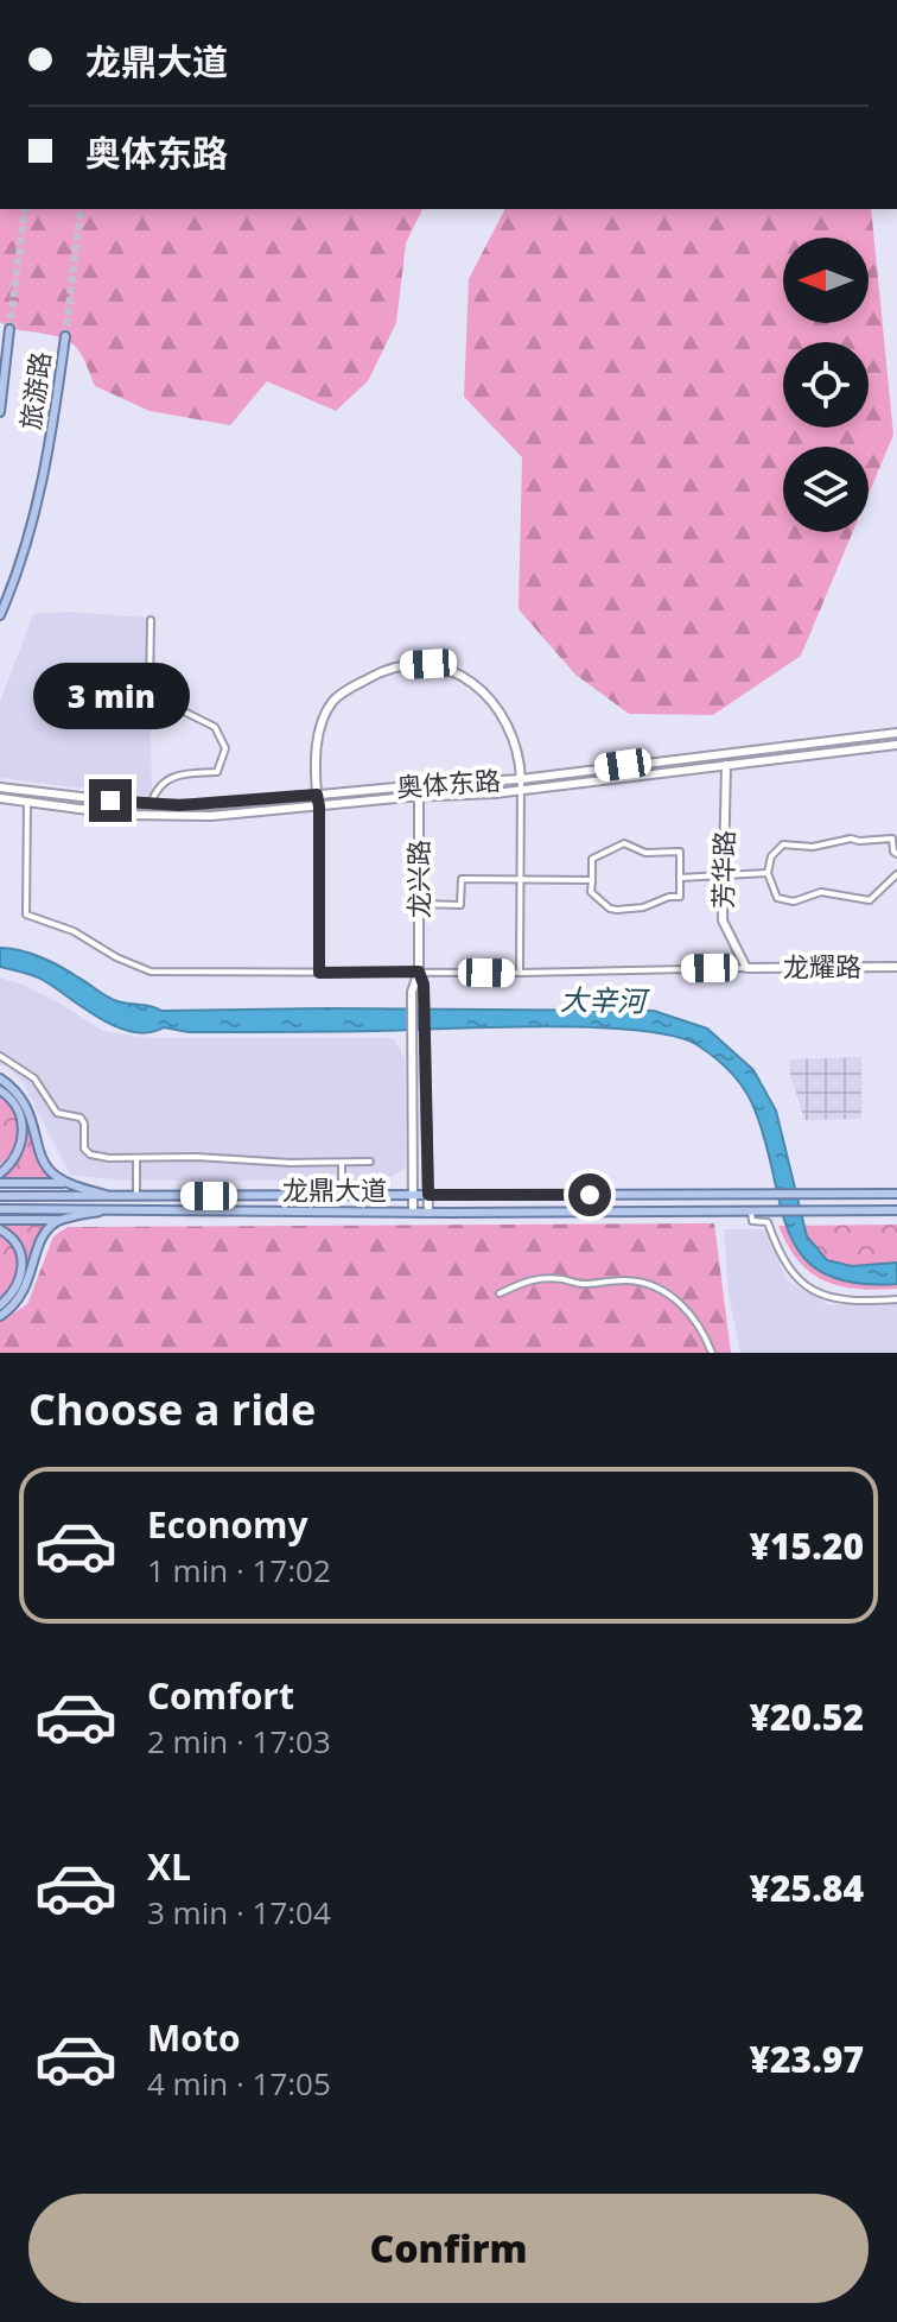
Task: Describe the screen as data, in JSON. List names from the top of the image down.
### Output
{
  "streets": {
    "main road": [
      "旅游路",
      "奥体东路",
      "芳华路",
      "龙兴路",
      "龙耀路",
      "龙鼎大道"
    ]
  },
  "crossings": [
    ["奥体东路", "龙兴路"],
    ["芳华路", "龙耀路"],
    ["龙兴路", "龙鼎大道"]
  ],
  "water": ["大辛河"],
  "north": "left",
  "page": {
    "banner": ["龙鼎大道", "奥体东路"],
    "bubble": "3 min",
    "heading": "Choose a ride",
    "list": [
      {
        "name": "Economy",
        "note": "1 min · 17:02",
        "value": "¥15.20"
      },
      {
        "name": "Comfort",
        "note": "2 min · 17:03",
        "value": "¥20.52"
      },
      {
        "name": "XL",
        "note": "3 min · 17:04",
        "value": "¥25.84"
      },
      {
        "name": "Moto",
        "note": "4 min · 17:05",
        "value": "¥23.97"
      }
    ],
    "buttons": "Confirm"
  }
}
